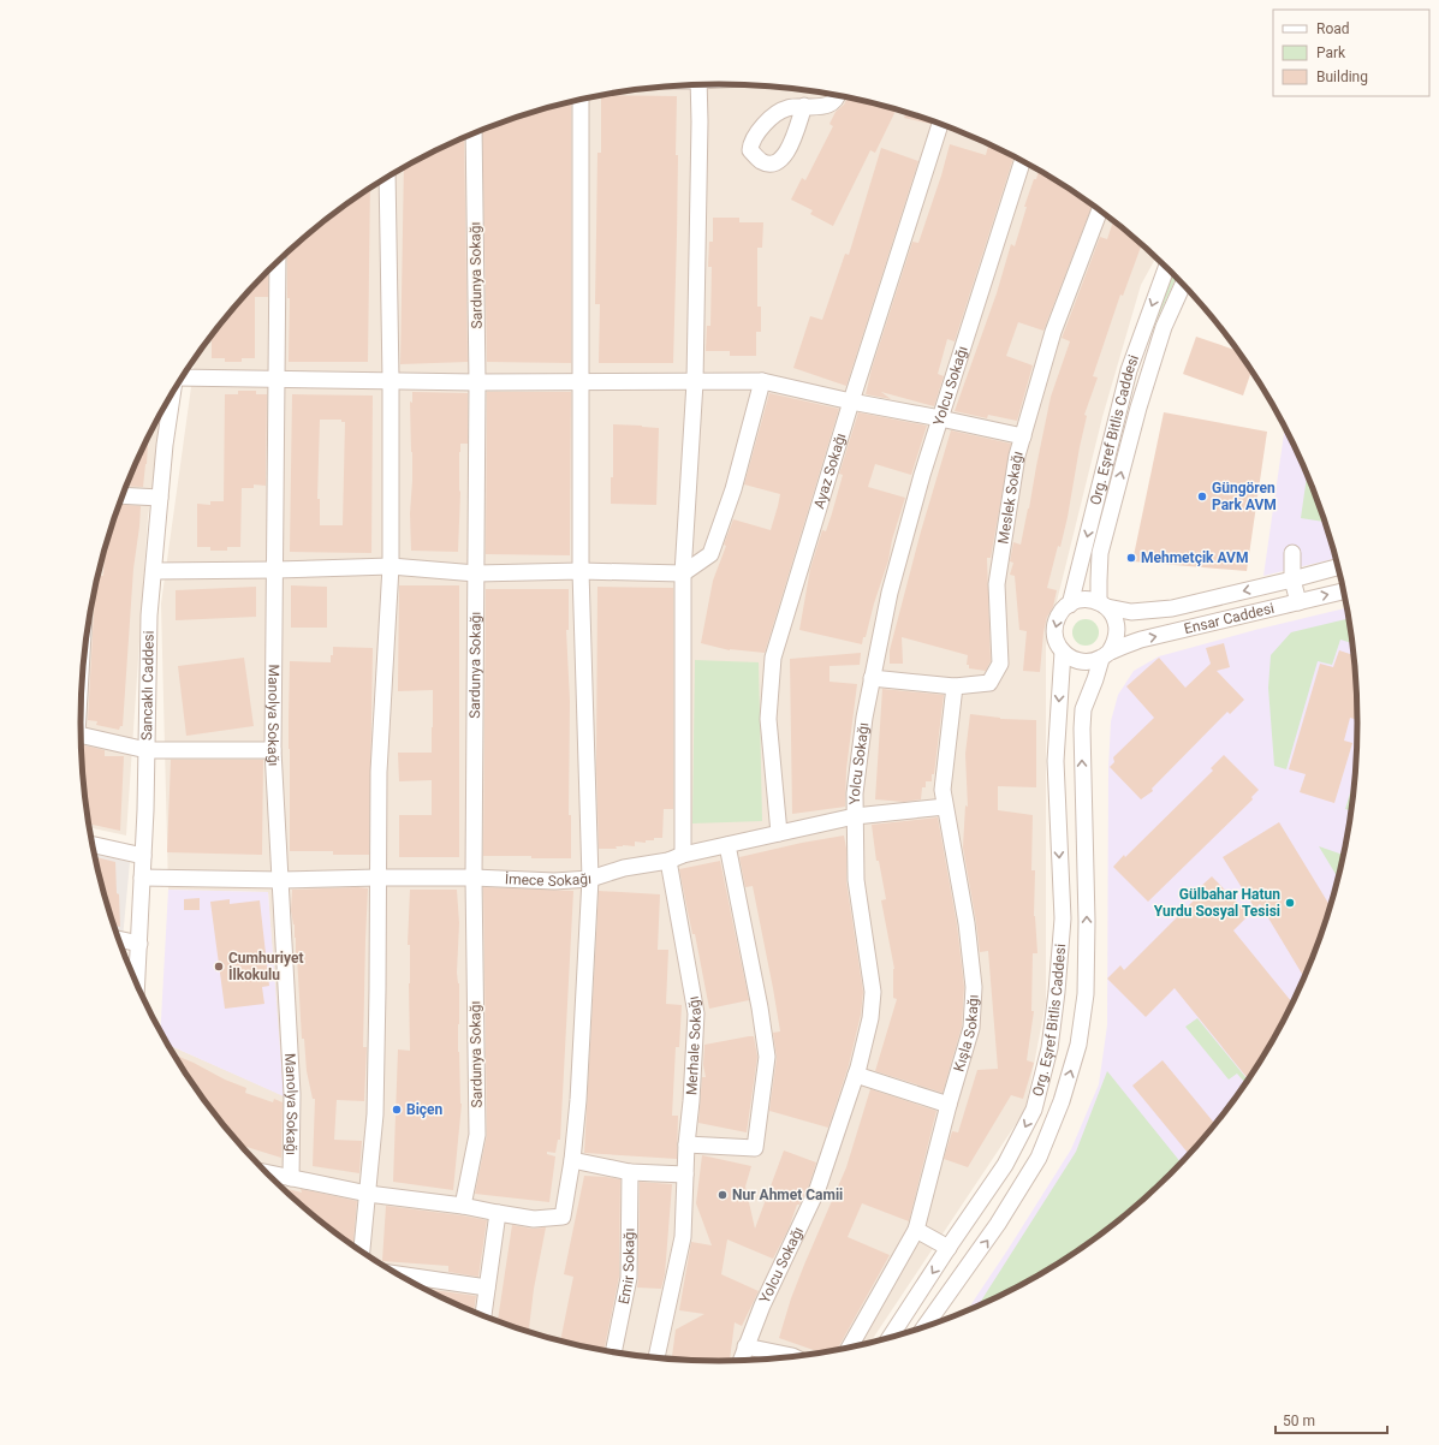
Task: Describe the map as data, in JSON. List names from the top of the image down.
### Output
{
  "streets": {
    "street": [
      "Sardunya Sokağı",
      "Yolcu Sokağı",
      "Org. Eşref Bitlis Caddesi",
      "Ayaz Sokağı",
      "Meslek Sokağı",
      "Ensar Caddesi",
      "Sancaklı Caddesi",
      "Manolya Sokağı",
      "İmece Sokağı",
      "Kışla Sokağı",
      "Merhale Sokağı",
      "Emir Sokağı"
    ]
  },
  "crossings": [
    ["Sardunya Sokağı", "İmece Sokağı"],
    ["Yolcu Sokağı", "Meslek Sokağı"],
    ["Yolcu Sokağı", "İmece Sokağı"],
    ["Org. Eşref Bitlis Caddesi", "Ensar Caddesi"],
    ["Ayaz Sokağı", "İmece Sokağı"],
    ["Meslek Sokağı", "Kışla Sokağı"],
    ["Sancaklı Caddesi", "İmece Sokağı"],
    ["Manolya Sokağı", "İmece Sokağı"],
    ["İmece Sokağı", "Kışla Sokağı"],
    ["İmece Sokağı", "Merhale Sokağı"]
  ],
  "places": [
    "Güngören Park AVM",
    "Mehmetçik AVM",
    "Gülbahar Hatun Yurdu Sosyal Tesisi",
    "Cumhuriyet İlkokulu",
    "Biçen",
    "Nur Ahmet Camii"
  ],
  "legend": ["Road", "Park", "Building"],
  "scale_bar": "50 m"
}
